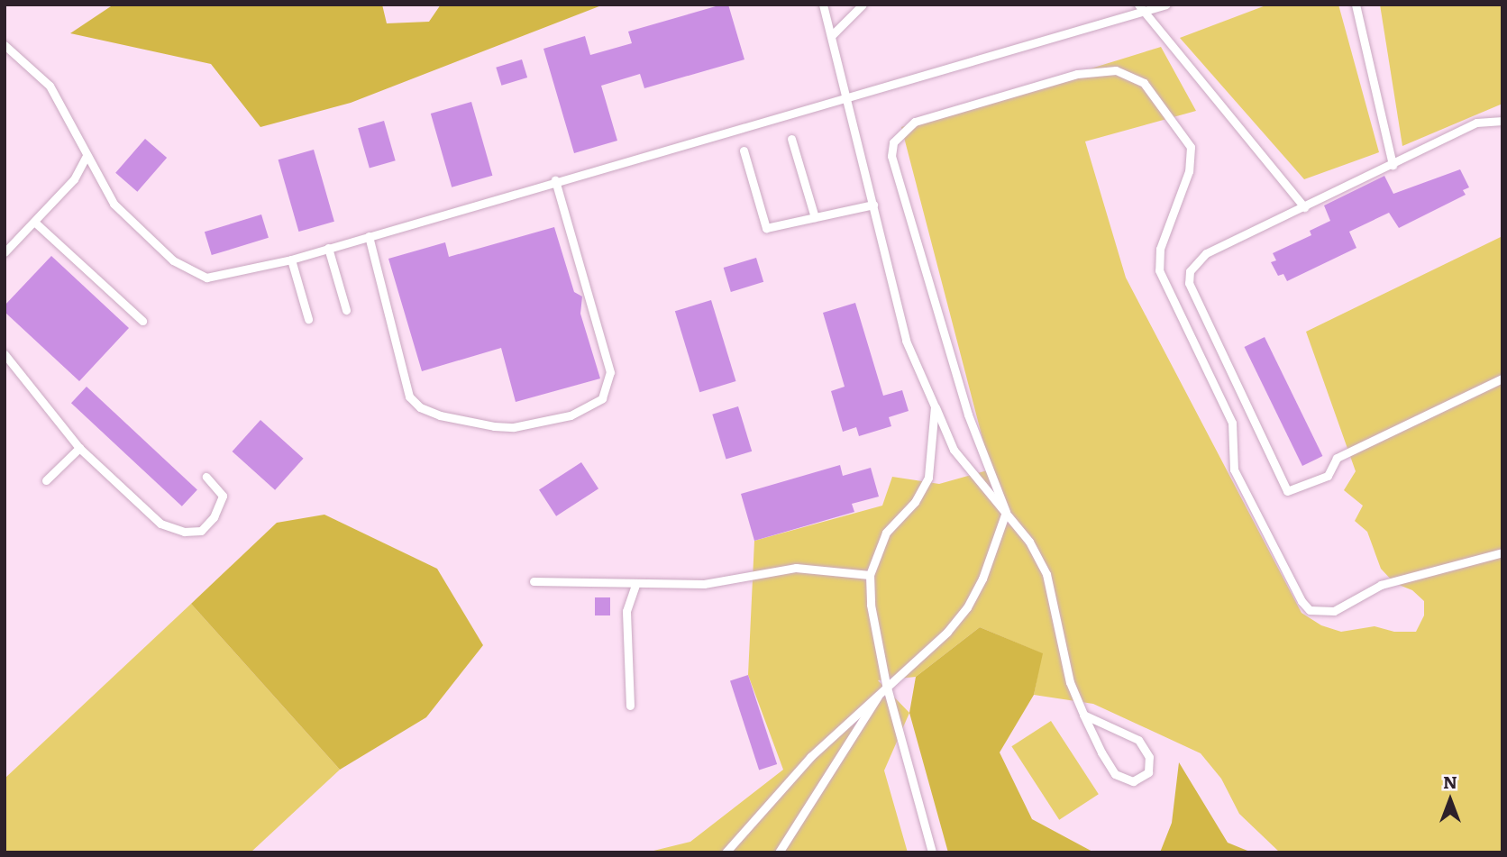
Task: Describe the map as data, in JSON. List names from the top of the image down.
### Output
{
  "north": "top"
}
